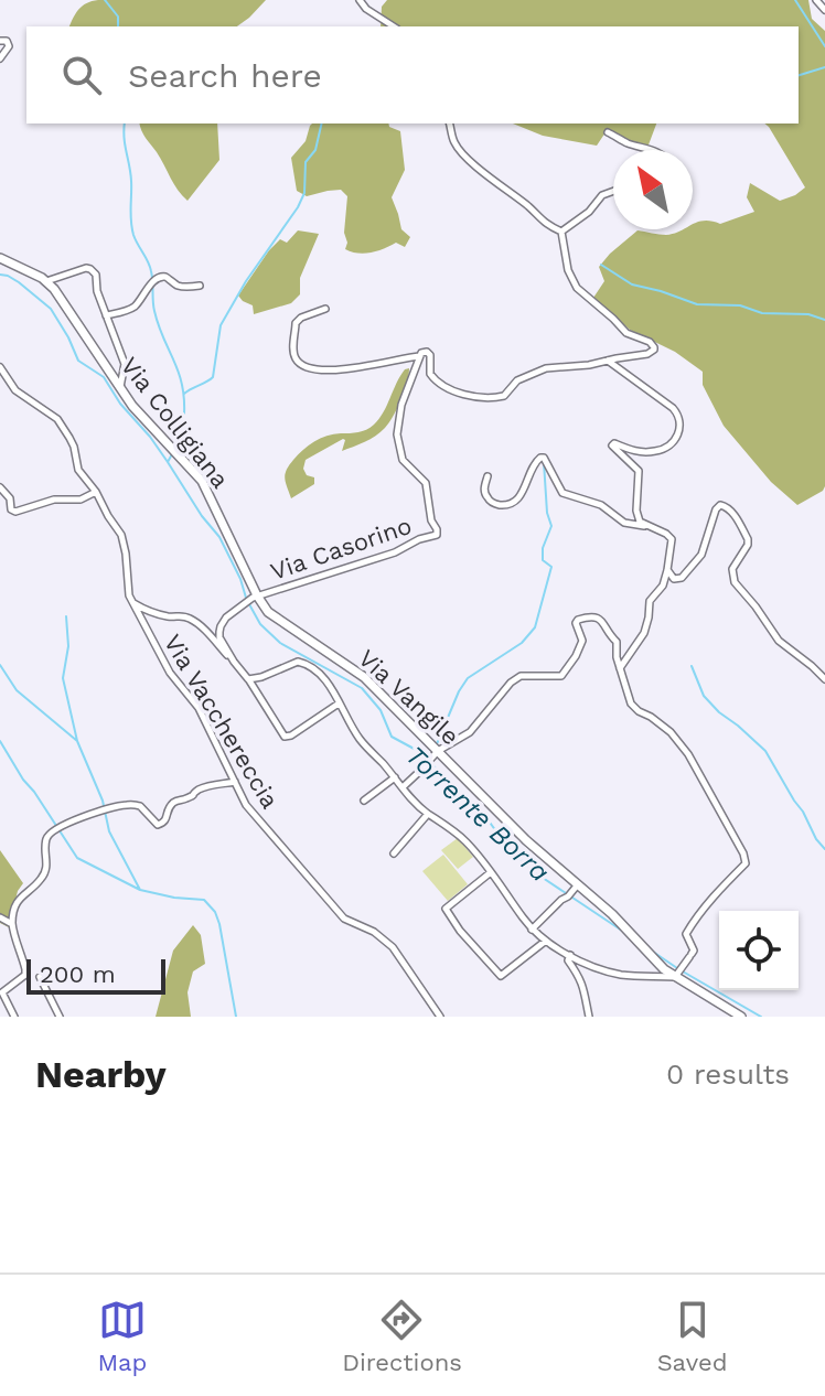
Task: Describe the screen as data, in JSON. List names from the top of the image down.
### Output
{
  "streets": {
    "street": [
      "Via Colligiana",
      "Via Casorino",
      "Via Vangile",
      "Via Vacchereccia"
    ]
  },
  "crossings": [
    ["Via Colligiana", "Via Casorino"],
    ["Via Colligiana", "Via Vangile"],
    ["Via Casorino", "Via Vangile"]
  ],
  "water": ["Torrente Borra"],
  "scale_bar": "200 m",
  "north": "top left",
  "page": {
    "search": "Search here",
    "scale": "200 m",
    "heading": ["Nearby", "0 results"],
    "nav": ["Map", "Directions", "Saved"]
  }
}
